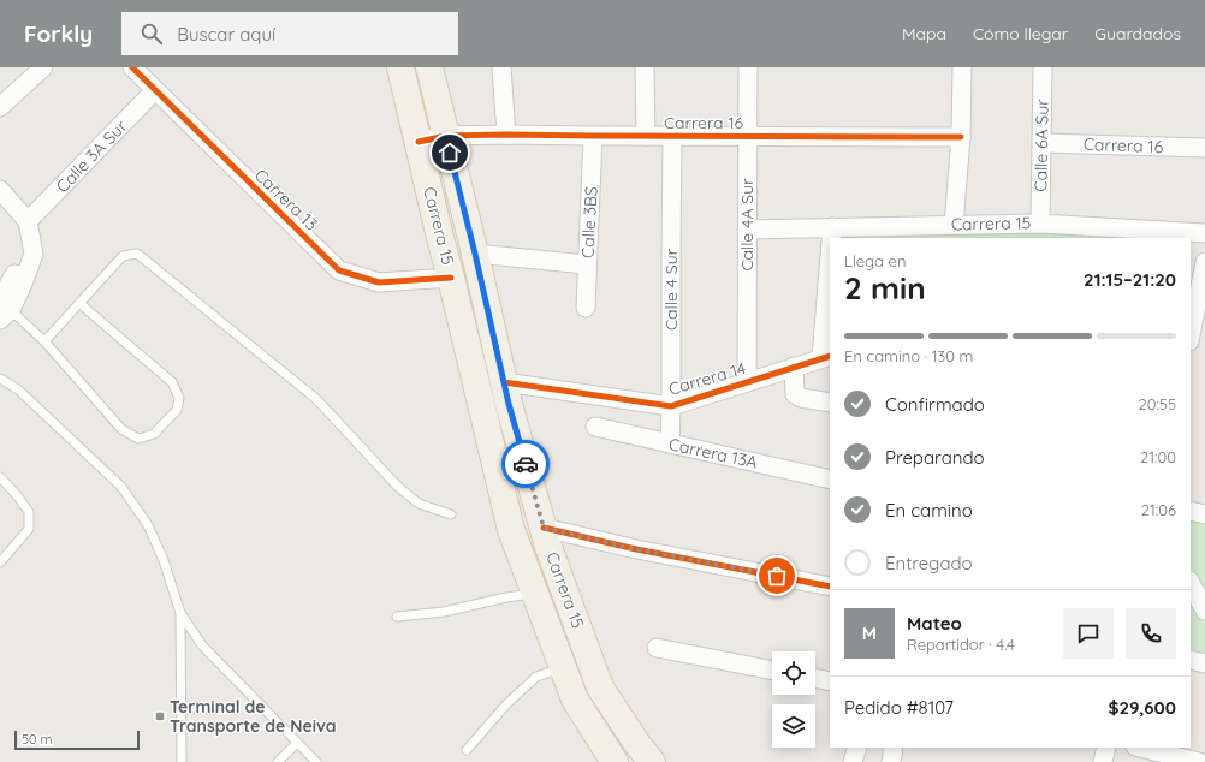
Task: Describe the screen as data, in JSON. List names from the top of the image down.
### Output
{
  "streets": {
    "main road": ["Carrera 15"],
    "street": [
      "Carrera 16",
      "Calle 6A Sur",
      "Calle 3A Sur",
      "Carrera 13",
      "Calle 3BS",
      "Calle 4A Sur",
      "Calle 4 Sur",
      "Carrera 14",
      "Carrera 13A"
    ]
  },
  "crossings": [
    ["Carrera 16", "Calle 6A Sur"],
    ["Carrera 16", "Calle 3BS"],
    ["Carrera 16", "Carrera 15"],
    ["Carrera 16", "Calle 4A Sur"],
    ["Carrera 16", "Calle 4 Sur"],
    ["Calle 6A Sur", "Carrera 15"],
    ["Calle 3A Sur", "Carrera 13"],
    ["Carrera 13", "Carrera 15"],
    ["Carrera 15", "Calle 4A Sur"],
    ["Carrera 15", "Carrera 14"],
    ["Calle 4A Sur", "Carrera 14"],
    ["Calle 4 Sur", "Carrera 14"],
    ["Calle 4 Sur", "Carrera 13A"]
  ],
  "places": {
    "transit": ["Terminal de Transporte de Neiva"]
  },
  "scale_bar": "50 m",
  "page": {
    "header": "Forkly",
    "search": "Buscar aquí",
    "nav": ["Mapa", "Cómo llegar", "Guardados"],
    "heading": ["2 min", "Llega en", "21:15–21:20"],
    "panel": [
      "Mateo",
      "Repartidor · 4.4",
      "Pedido #8107",
      "$29,600"
    ],
    "bar": "En camino · 130 m",
    "list": [
      ["Confirmado", "20:55"],
      ["Preparando", "21:00"],
      ["En camino", "21:06"],
      "Entregado"
    ],
    "round": "M",
    "scale": "50 m"
  }
}
